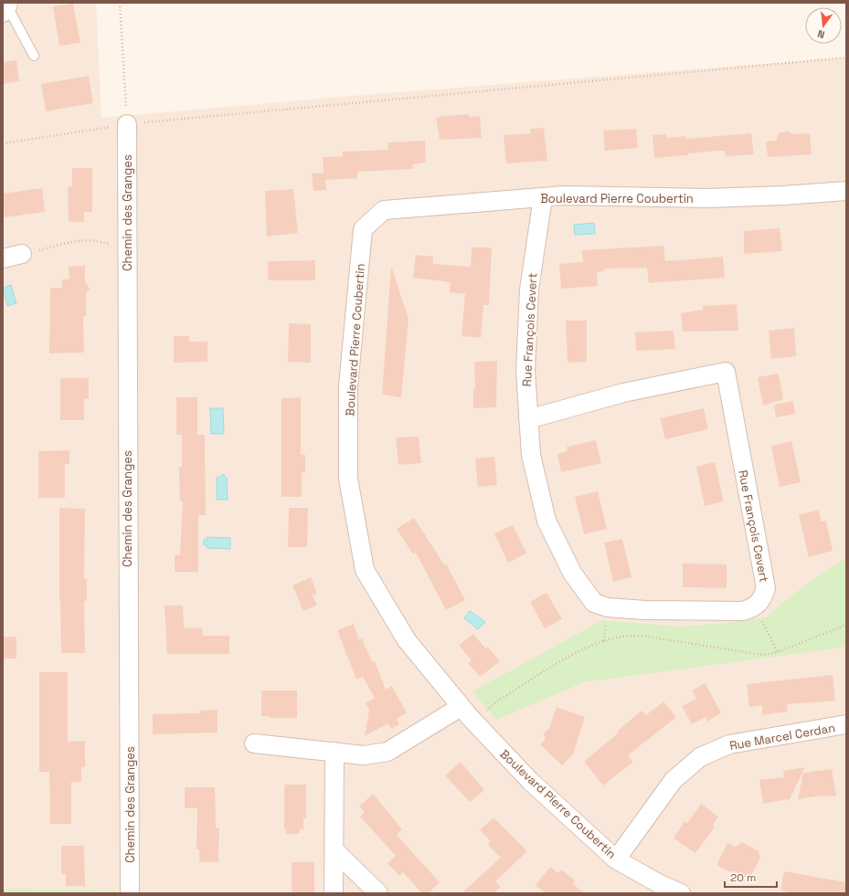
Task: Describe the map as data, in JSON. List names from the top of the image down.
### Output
{
  "streets": {
    "street": [
      "Boulevard Pierre Coubertin",
      "Chemin des Granges",
      "Rue François Cevert",
      "Rue Marcel Cerdan"
    ]
  },
  "crossings": [
    ["Boulevard Pierre Coubertin", "Rue François Cevert"],
    ["Boulevard Pierre Coubertin", "Rue Marcel Cerdan"]
  ],
  "scale_bar": "20 m",
  "north": "bottom"
}
